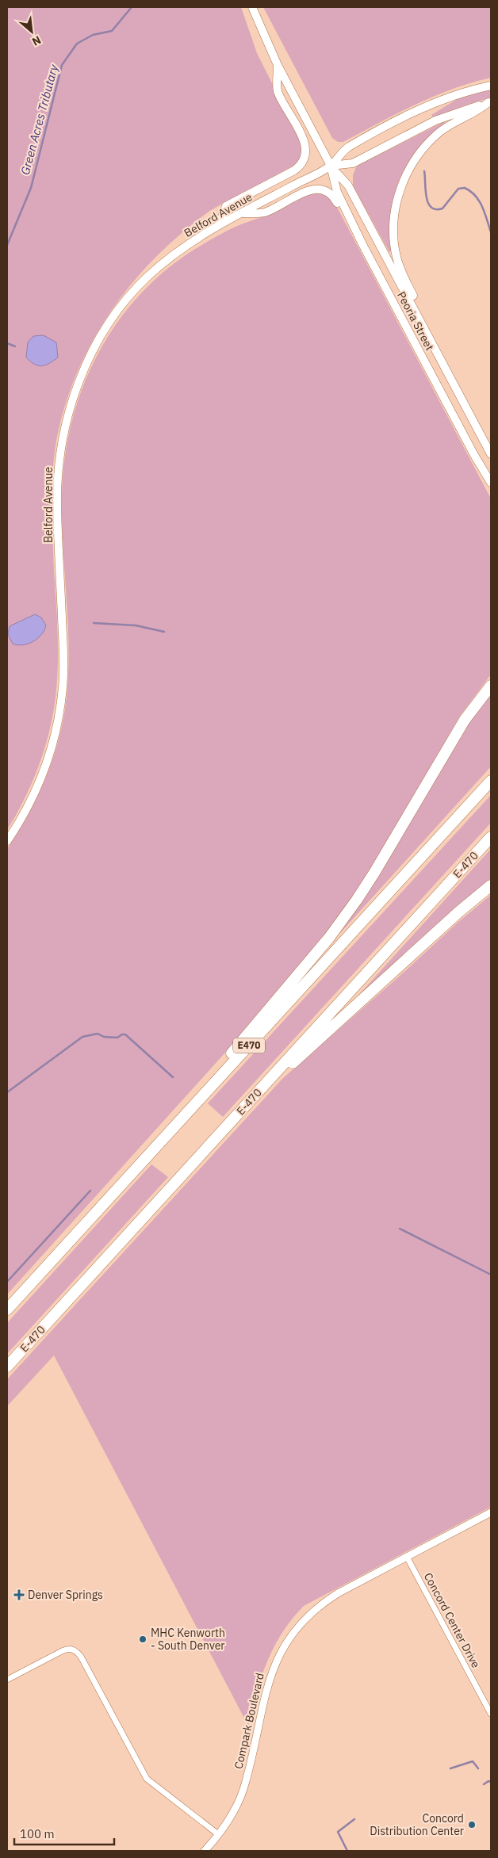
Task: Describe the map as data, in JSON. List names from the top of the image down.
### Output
{
  "streets": {
    "highway": ["E-470", "E470"],
    "main road": ["Belford Avenue", "Peoria Street"],
    "street": ["Concord Center Drive", "Compark Boulevard"]
  },
  "crossings": [
    ["Belford Avenue", "Peoria Street"],
    ["Concord Center Drive", "Compark Boulevard"]
  ],
  "water": ["Green Acres Tributary"],
  "places": {
    "health": ["Denver Springs"],
    "other": ["MHC Kenworth - South Denver", "Concord Distribution Center"]
  },
  "scale_bar": "100 m",
  "north": "bottom right"
}
